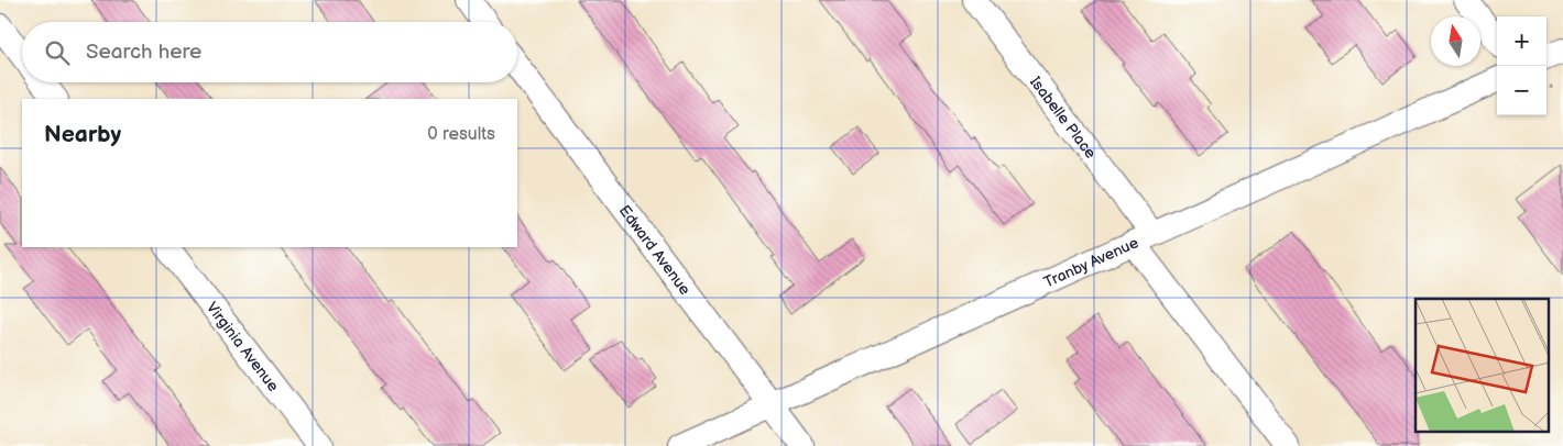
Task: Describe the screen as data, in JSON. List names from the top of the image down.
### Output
{
  "streets": {
    "street": [
      "Isabelle Place",
      "Edward Avenue",
      "Tranby Avenue",
      "Virginia Avenue"
    ]
  },
  "crossings": [
    ["Isabelle Place", "Tranby Avenue"],
    ["Edward Avenue", "Tranby Avenue"]
  ],
  "north": "top",
  "page": {
    "map_buttons": ["+", "−"],
    "search": "Search here",
    "heading": ["Nearby", "0 results"]
  }
}
